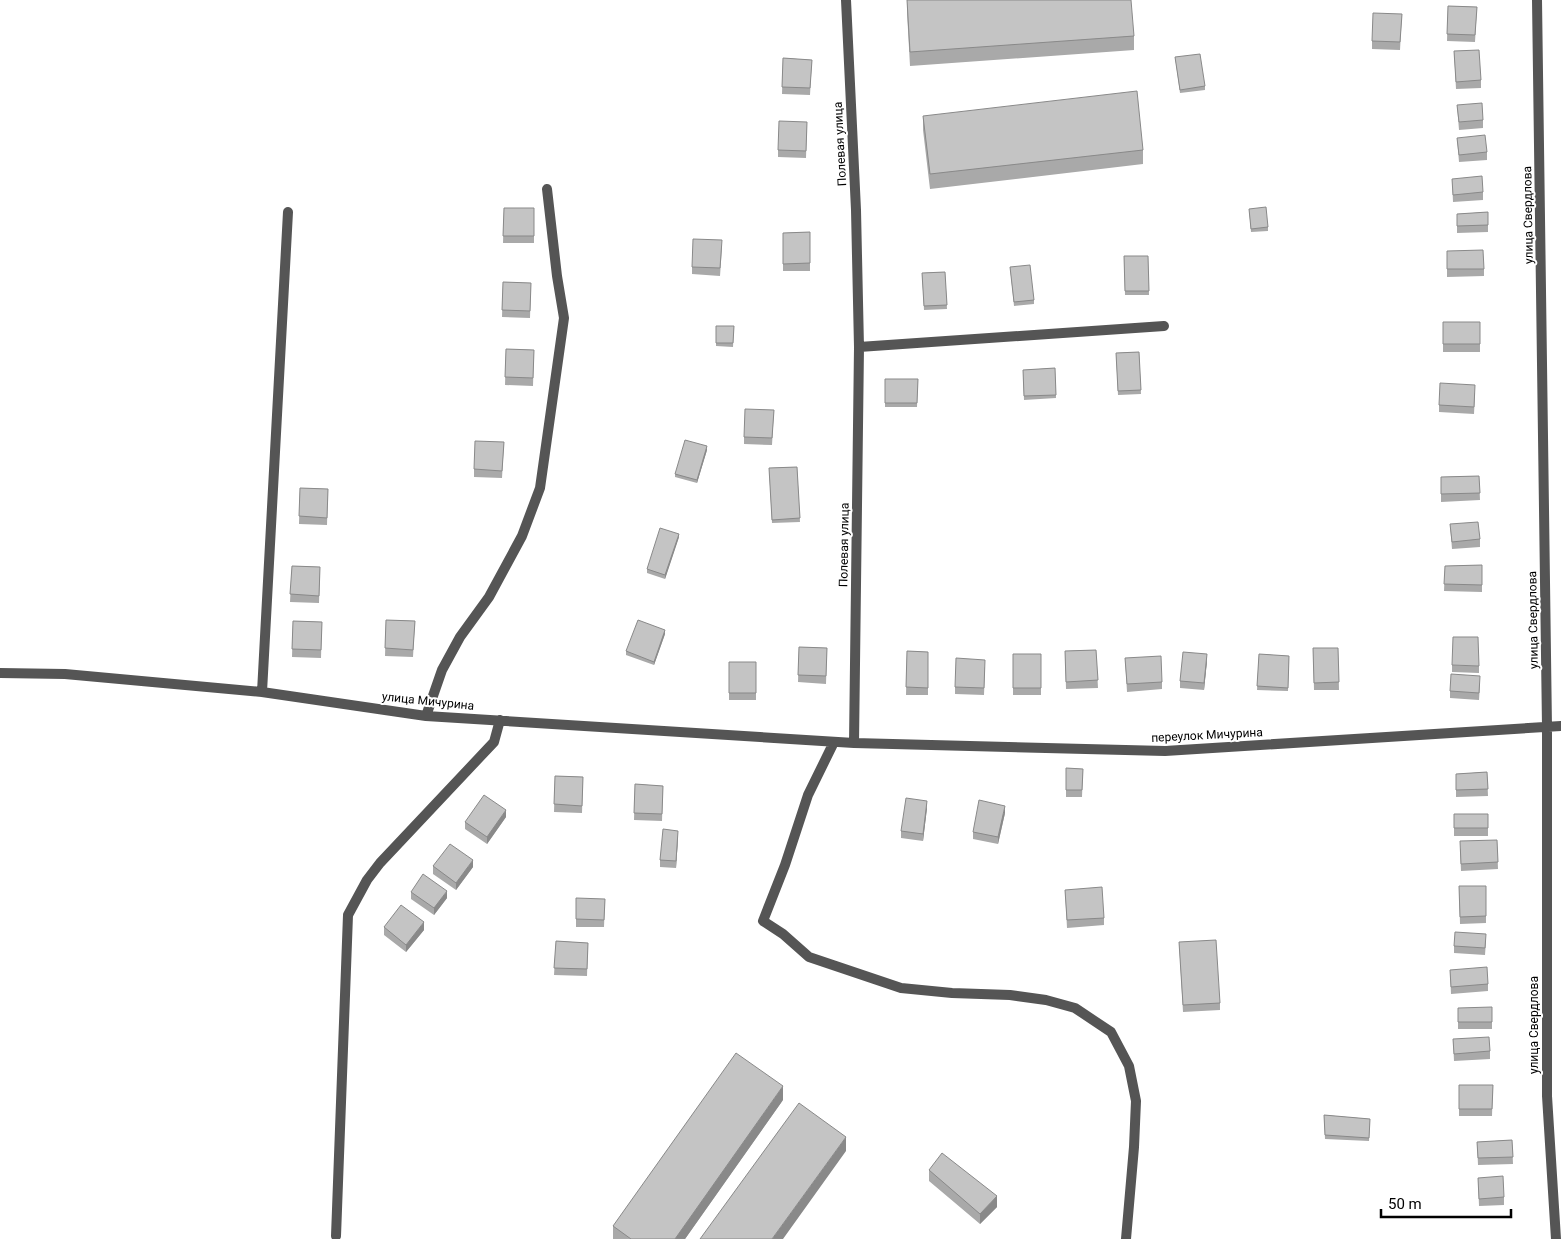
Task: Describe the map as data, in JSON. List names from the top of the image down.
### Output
{
  "streets": {
    "street": [
      "Полевая улица",
      "улица Свердлова",
      "улица Мичурина",
      "переулок Мичурина"
    ]
  },
  "crossings": [
    ["Полевая улица", "улица Мичурина"],
    ["Полевая улица", "переулок Мичурина"],
    ["улица Свердлова", "переулок Мичурина"],
    ["улица Мичурина", "переулок Мичурина"]
  ],
  "scale_bar": "50 m"
}
